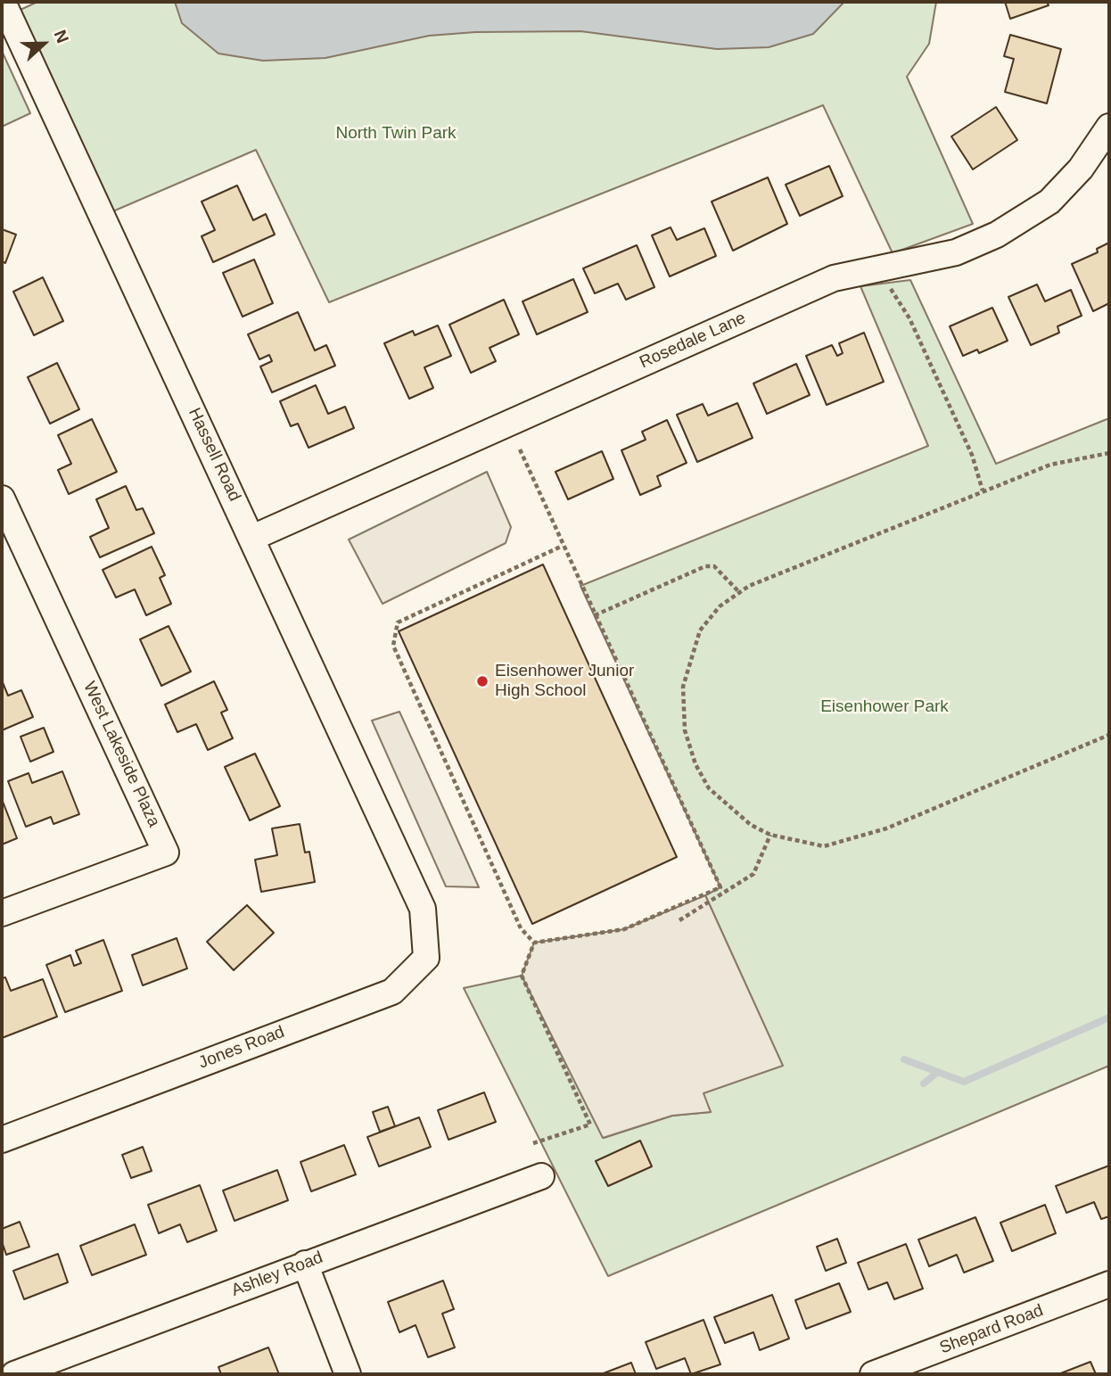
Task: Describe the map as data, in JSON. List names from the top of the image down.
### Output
{
  "streets": {
    "street": [
      "Rosedale Lane",
      "Hassell Road",
      "West Lakeside Plaza",
      "Jones Road",
      "Ashley Road",
      "Shepard Road"
    ]
  },
  "crossings": [
    ["Rosedale Lane", "Hassell Road"],
    ["Hassell Road", "Jones Road"]
  ],
  "parks": ["North Twin Park", "Eisenhower Park"],
  "places": ["Eisenhower Junior High School"],
  "north": "right"
}
